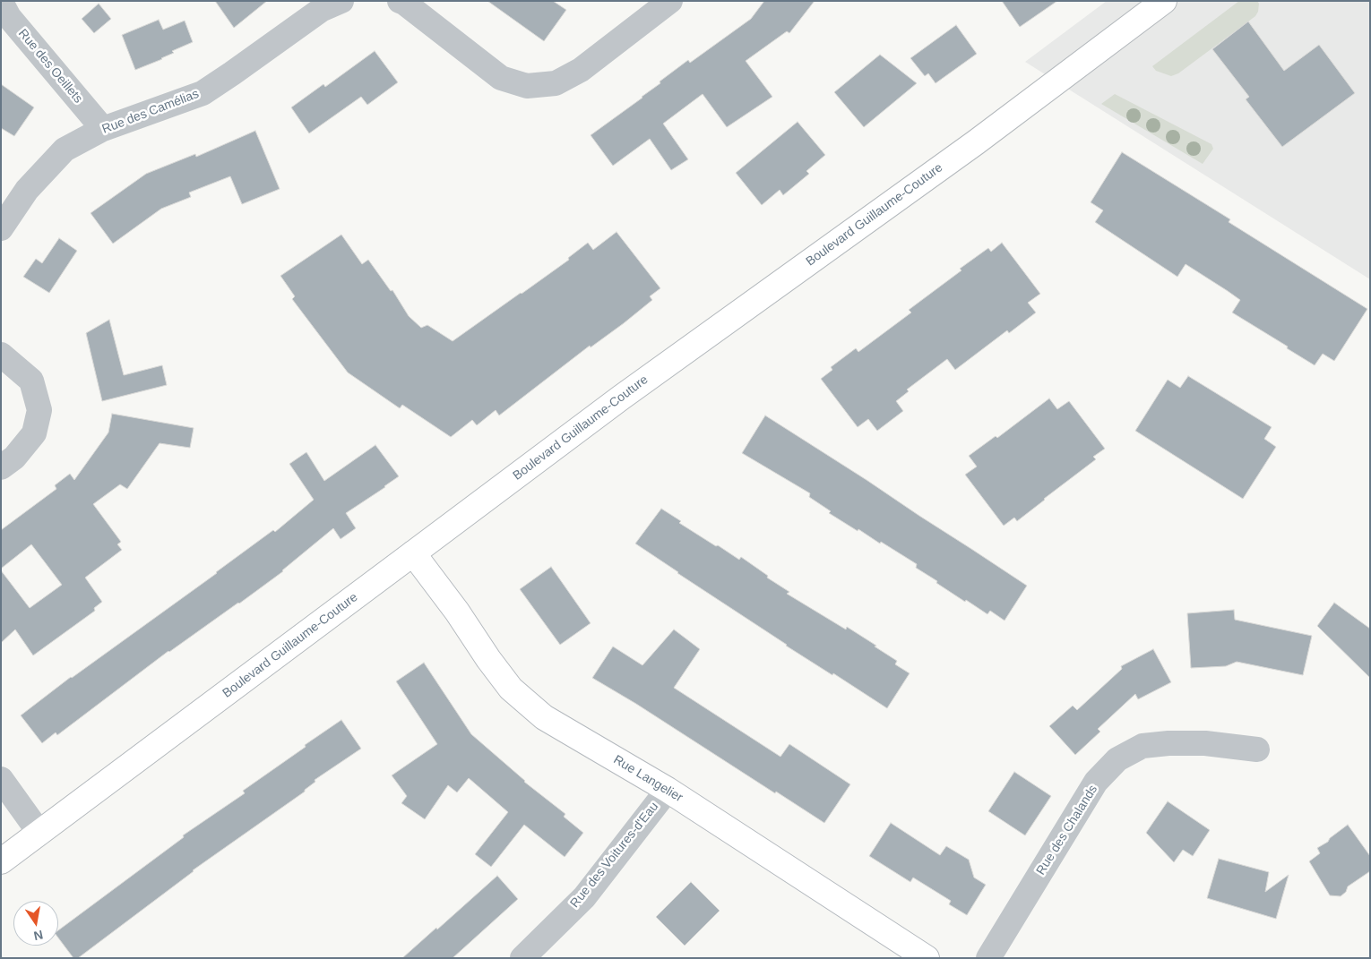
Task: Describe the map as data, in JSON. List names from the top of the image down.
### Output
{
  "streets": {
    "main road": ["Boulevard Guillaume-Couture", "Rue Langelier"],
    "street": [
      "Rue des Oeillets",
      "Rue des Camélias",
      "Rue des Chalands",
      "Rue des Voitures-d'Eau"
    ]
  },
  "crossings": [
    ["Rue des Oeillets", "Rue des Camélias"],
    ["Boulevard Guillaume-Couture", "Rue Langelier"],
    ["Rue Langelier", "Rue des Voitures-d'Eau"]
  ],
  "north": "bottom"
}
